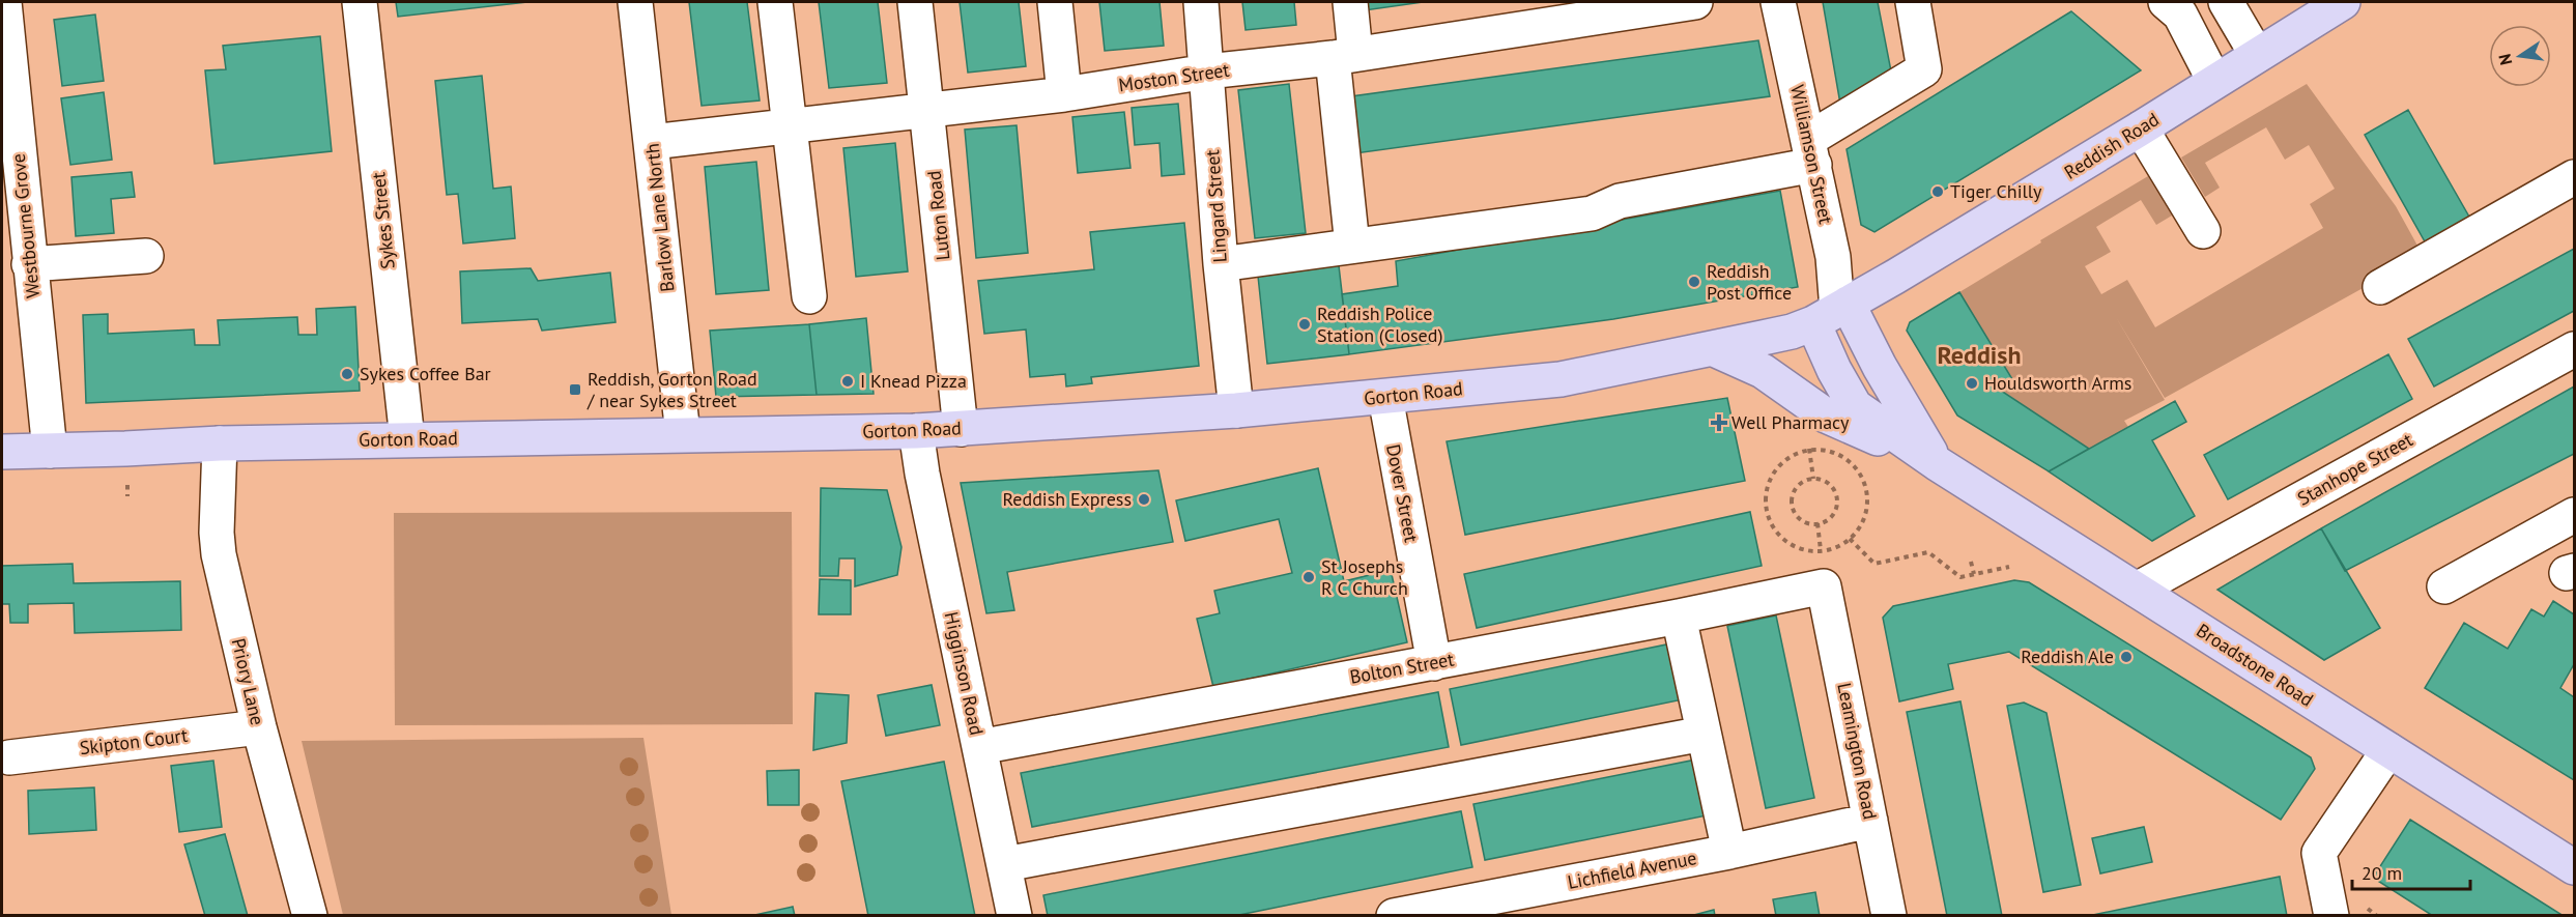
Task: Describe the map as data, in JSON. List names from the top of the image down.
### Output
{
  "streets": {
    "main road": ["Reddish Road", "Gorton Road", "Broadstone Road"],
    "street": [
      "Moston Street",
      "Williamson Street",
      "Lingard Street",
      "Luton Road",
      "Barlow Lane North",
      "Sykes Street",
      "Westbourne Grove",
      "Stanhope Street",
      "Dover Street",
      "Bolton Street",
      "Higginson Road",
      "Priory Lane",
      "Skipton Court",
      "Leamington Road",
      "Lichfield Avenue"
    ]
  },
  "crossings": [
    ["Moston Street", "Lingard Street"],
    ["Moston Street", "Luton Road"],
    ["Moston Street", "Barlow Lane North"],
    ["Reddish Road", "Williamson Street"],
    ["Reddish Road", "Gorton Road"],
    ["Reddish Road", "Broadstone Road"],
    ["Williamson Street", "Gorton Road"],
    ["Williamson Street", "Broadstone Road"],
    ["Lingard Street", "Gorton Road"],
    ["Luton Road", "Gorton Road"],
    ["Barlow Lane North", "Gorton Road"],
    ["Sykes Street", "Gorton Road"],
    ["Westbourne Grove", "Gorton Road"],
    ["Gorton Road", "Dover Street"],
    ["Gorton Road", "Broadstone Road"],
    ["Gorton Road", "Higginson Road"],
    ["Gorton Road", "Priory Lane"],
    ["Stanhope Street", "Broadstone Road"],
    ["Dover Street", "Bolton Street"],
    ["Bolton Street", "Higginson Road"],
    ["Bolton Street", "Leamington Road"],
    ["Priory Lane", "Skipton Court"],
    ["Leamington Road", "Lichfield Avenue"]
  ],
  "districts": ["Reddish"],
  "places": {
    "other": [
      "Tiger Chilly",
      "Reddish Post Office",
      "Reddish Police Station (Closed)",
      "Sykes Coffee Bar",
      "I Knead Pizza",
      "Houldsworth Arms",
      "Reddish Express",
      "St Josephs R C Church",
      "Reddish Ale"
    ],
    "transit": ["Reddish, Gorton Road / near Sykes Street"],
    "health": ["Well Pharmacy"]
  },
  "scale_bar": "20 m",
  "north": "left"
}
